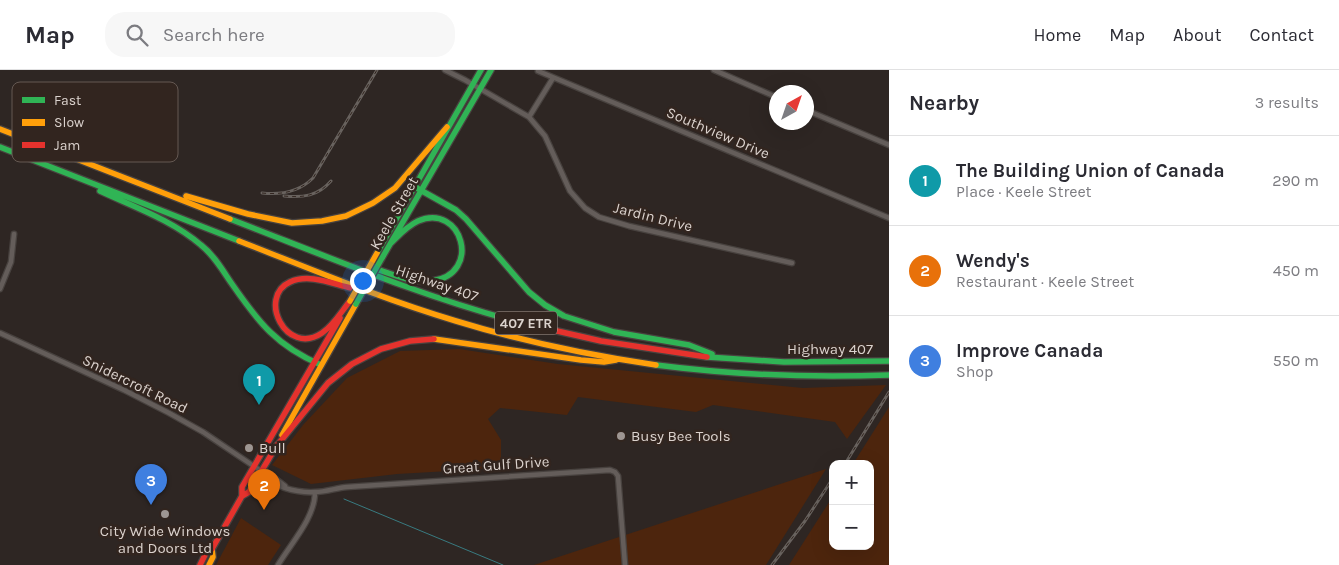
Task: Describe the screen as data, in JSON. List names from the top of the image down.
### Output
{
  "streets": {
    "main road": ["Keele Street", "Highway 407", "407 ETR"],
    "street": [
      "Southview Drive",
      "Jardin Drive",
      "Snidercroft Road",
      "Great Gulf Drive"
    ]
  },
  "crossings": [
    ["Keele Street", "Jardin Drive"],
    ["Keele Street", "Snidercroft Road"],
    ["Keele Street", "Great Gulf Drive"],
    ["Snidercroft Road", "Great Gulf Drive"]
  ],
  "places": ["Busy Bee Tools", "Bull", "City Wide Windows and Doors Ltd"],
  "legend": ["Fast", "Slow", "Jam"],
  "north": "top right",
  "page": {
    "header": "Map",
    "search": "Search here",
    "nav": [
      "Home",
      "Map",
      "About",
      "Contact"
    ],
    "heading": ["Nearby", "3 results"],
    "list": [
      {
        "mark": "1",
        "name": "The Building Union of Canada",
        "note": "Place · Keele Street",
        "value": "290 m"
      },
      {
        "mark": "2",
        "name": "Wendy's",
        "note": "Restaurant · Keele Street",
        "value": "450 m"
      },
      {
        "mark": "3",
        "name": "Improve Canada",
        "note": "Shop",
        "value": "550 m"
      }
    ],
    "pins": ["1", "3", "2"],
    "map_buttons": ["+", "−"]
  }
}
